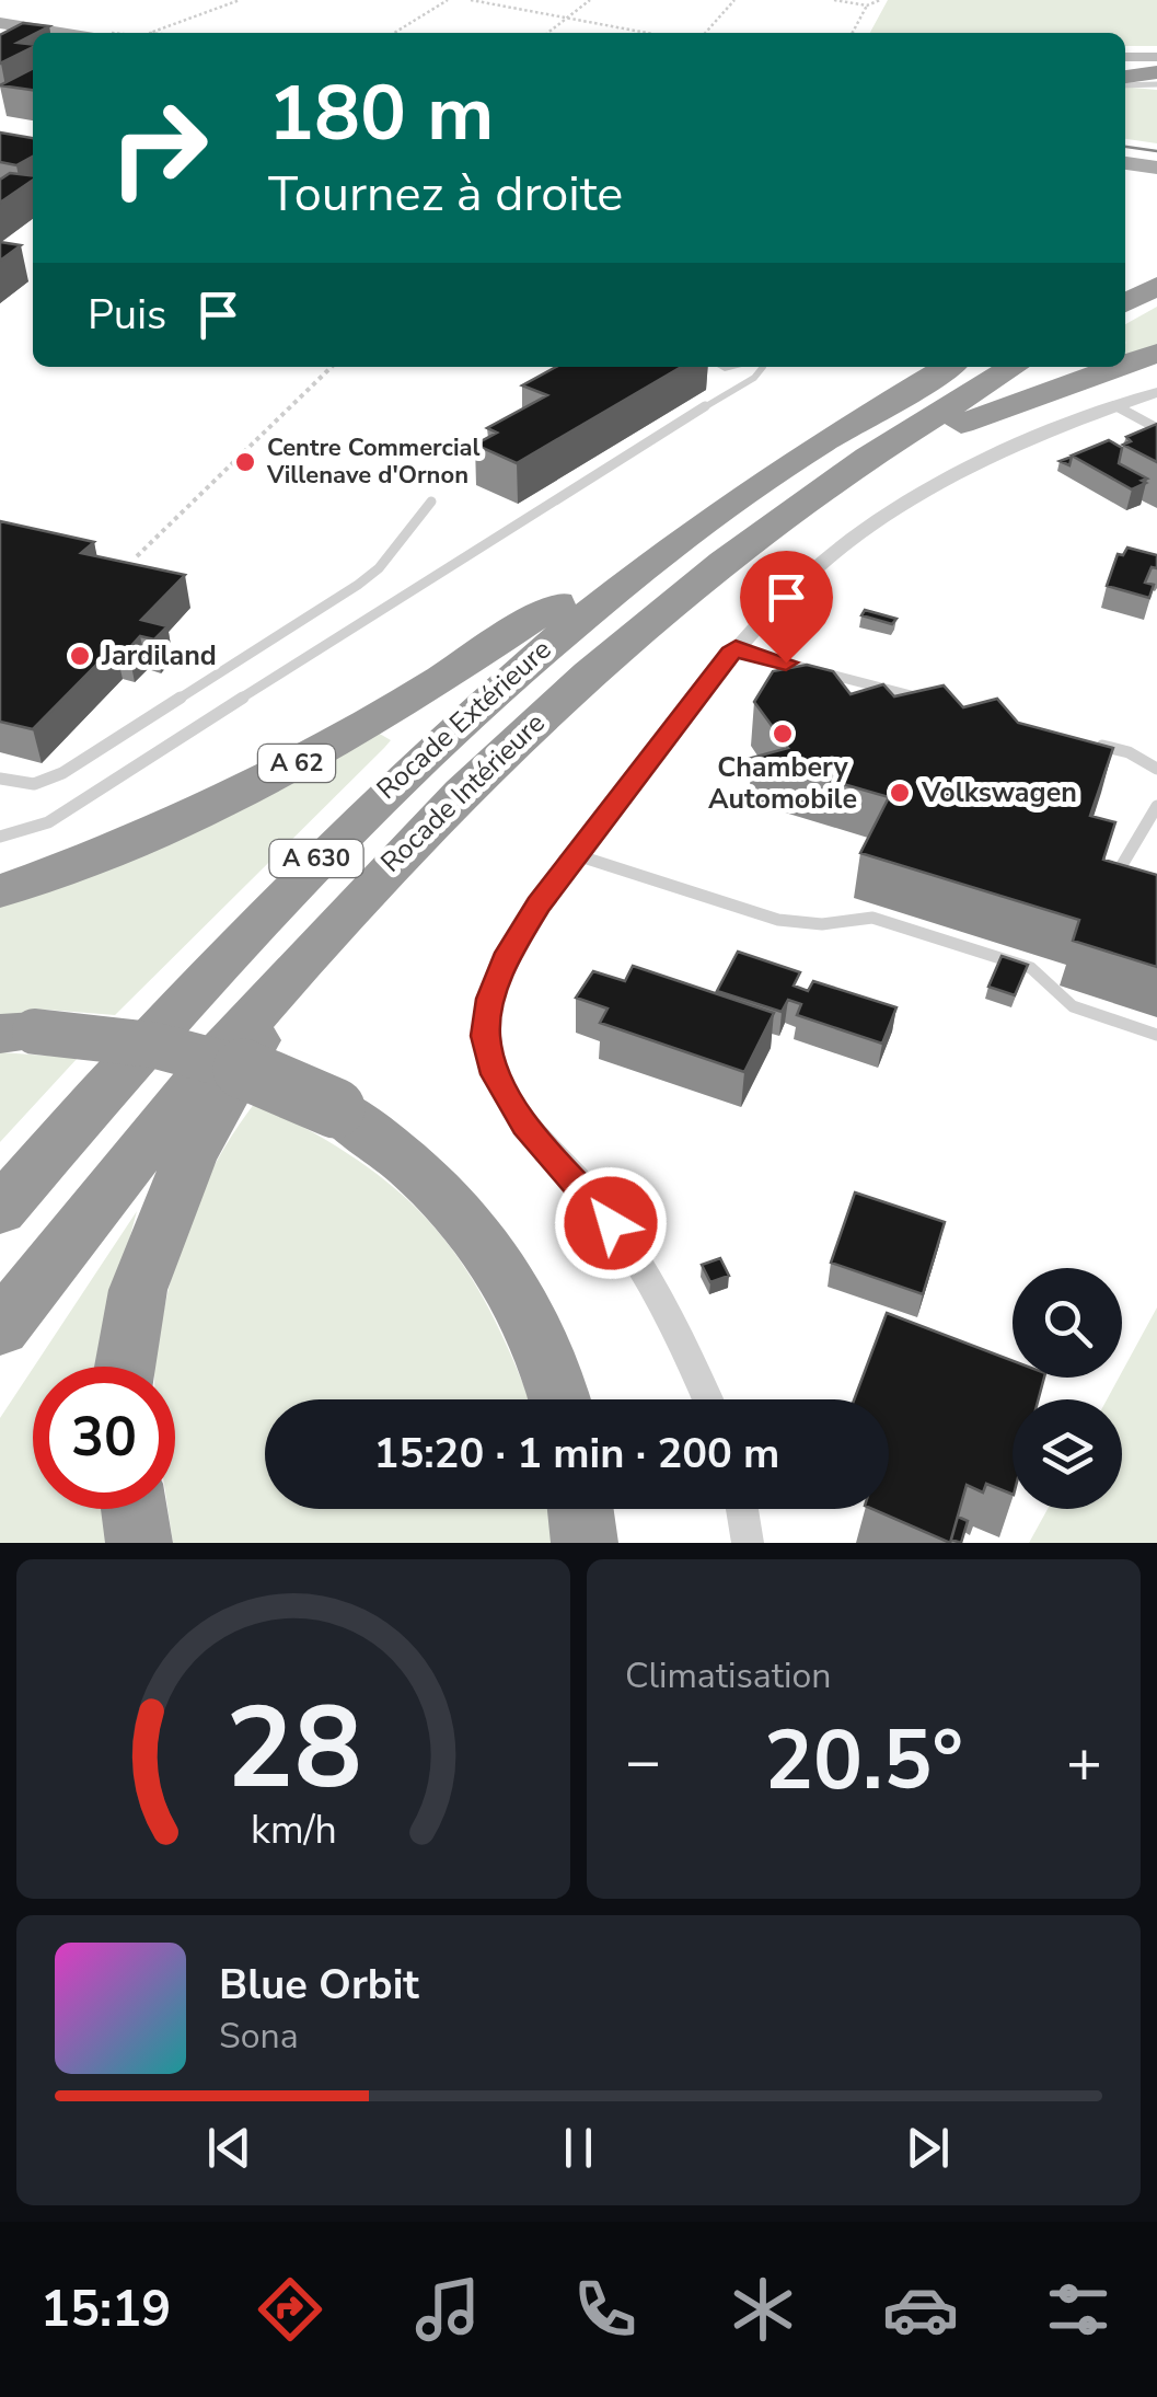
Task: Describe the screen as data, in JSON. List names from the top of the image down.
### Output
{
  "streets": {
    "highway": [
      "Rocade Extérieure",
      "A 62",
      "Rocade Intérieure",
      "A 630"
    ]
  },
  "crossings": [
    ["Rocade Extérieure", "A 62"]
  ],
  "places": [
    "Centre Commercial Villenave d'Ornon",
    "Jardiland",
    "Chambery Automobile",
    "Volkswagen"
  ],
  "page": {
    "turn": ["180 m", "Tournez à droite"],
    "then": "Puis",
    "limit": "30",
    "trip": "15:20 · 1 min · 200 m",
    "tile": "Climatisation",
    "heat": ["−", "20.5°", "+"],
    "song": ["Blue Orbit", "Sona"],
    "tabs": "15:19",
    "gauge": ["28", "km/h"]
  }
}
